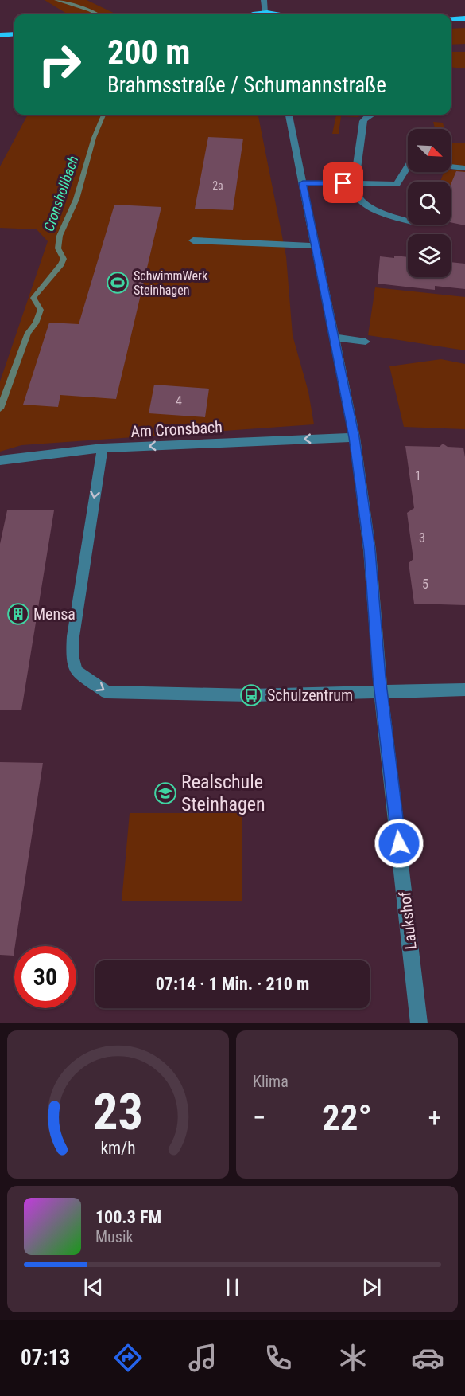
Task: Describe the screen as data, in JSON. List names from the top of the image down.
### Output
{
  "streets": {
    "street": ["Am Cronsbach", "Laukshof"]
  },
  "crossings": [
    ["Am Cronsbach", "Laukshof"]
  ],
  "one_way": ["Am Cronsbach"],
  "water": ["Cronshollbach"],
  "places": {
    "sports": ["SchwimmWerk Steinhagen"],
    "building": ["Mensa"],
    "bus stop": ["Schulzentrum"],
    "school or university": ["Realschule Steinhagen"]
  },
  "house_numbers": [
    "2a",
    "4",
    "1",
    "3",
    "5"
  ],
  "north": "bottom right",
  "page": {
    "turn": ["200 m", "Brahmsstraße / Schumannstraße"],
    "limit": "30",
    "trip": "07:14 · 1 Min. · 210 m",
    "tile": "Klima",
    "heat": ["−", "22°", "+"],
    "song": ["100.3 FM", "Musik"],
    "tabs": "07:13",
    "gauge": ["23", "km/h"]
  }
}
